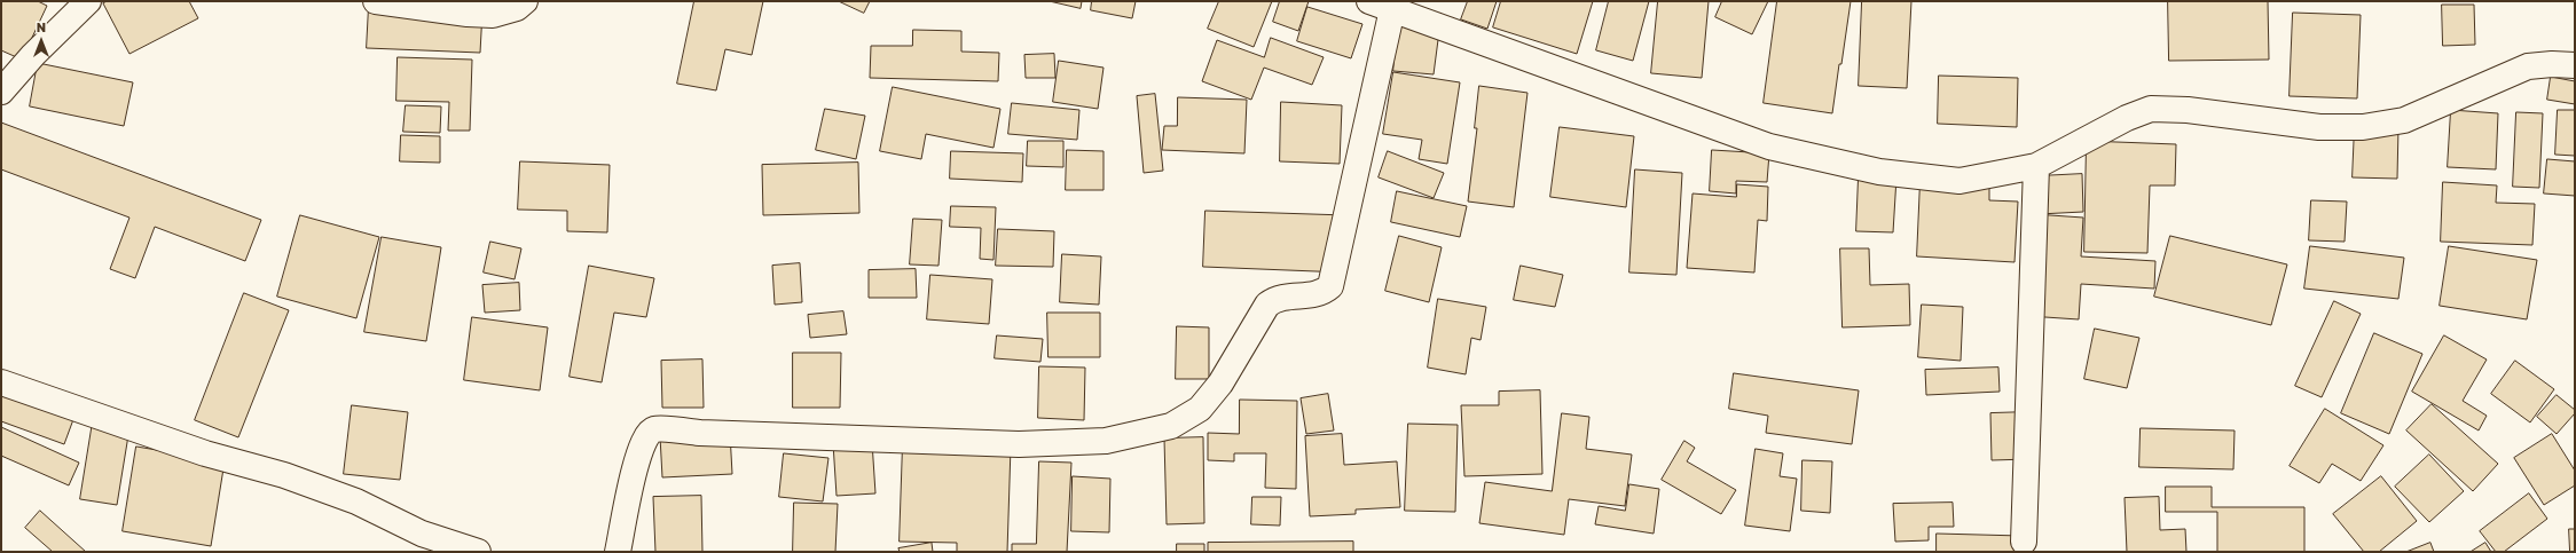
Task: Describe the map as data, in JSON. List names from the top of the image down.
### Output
{
  "north": "top"
}
